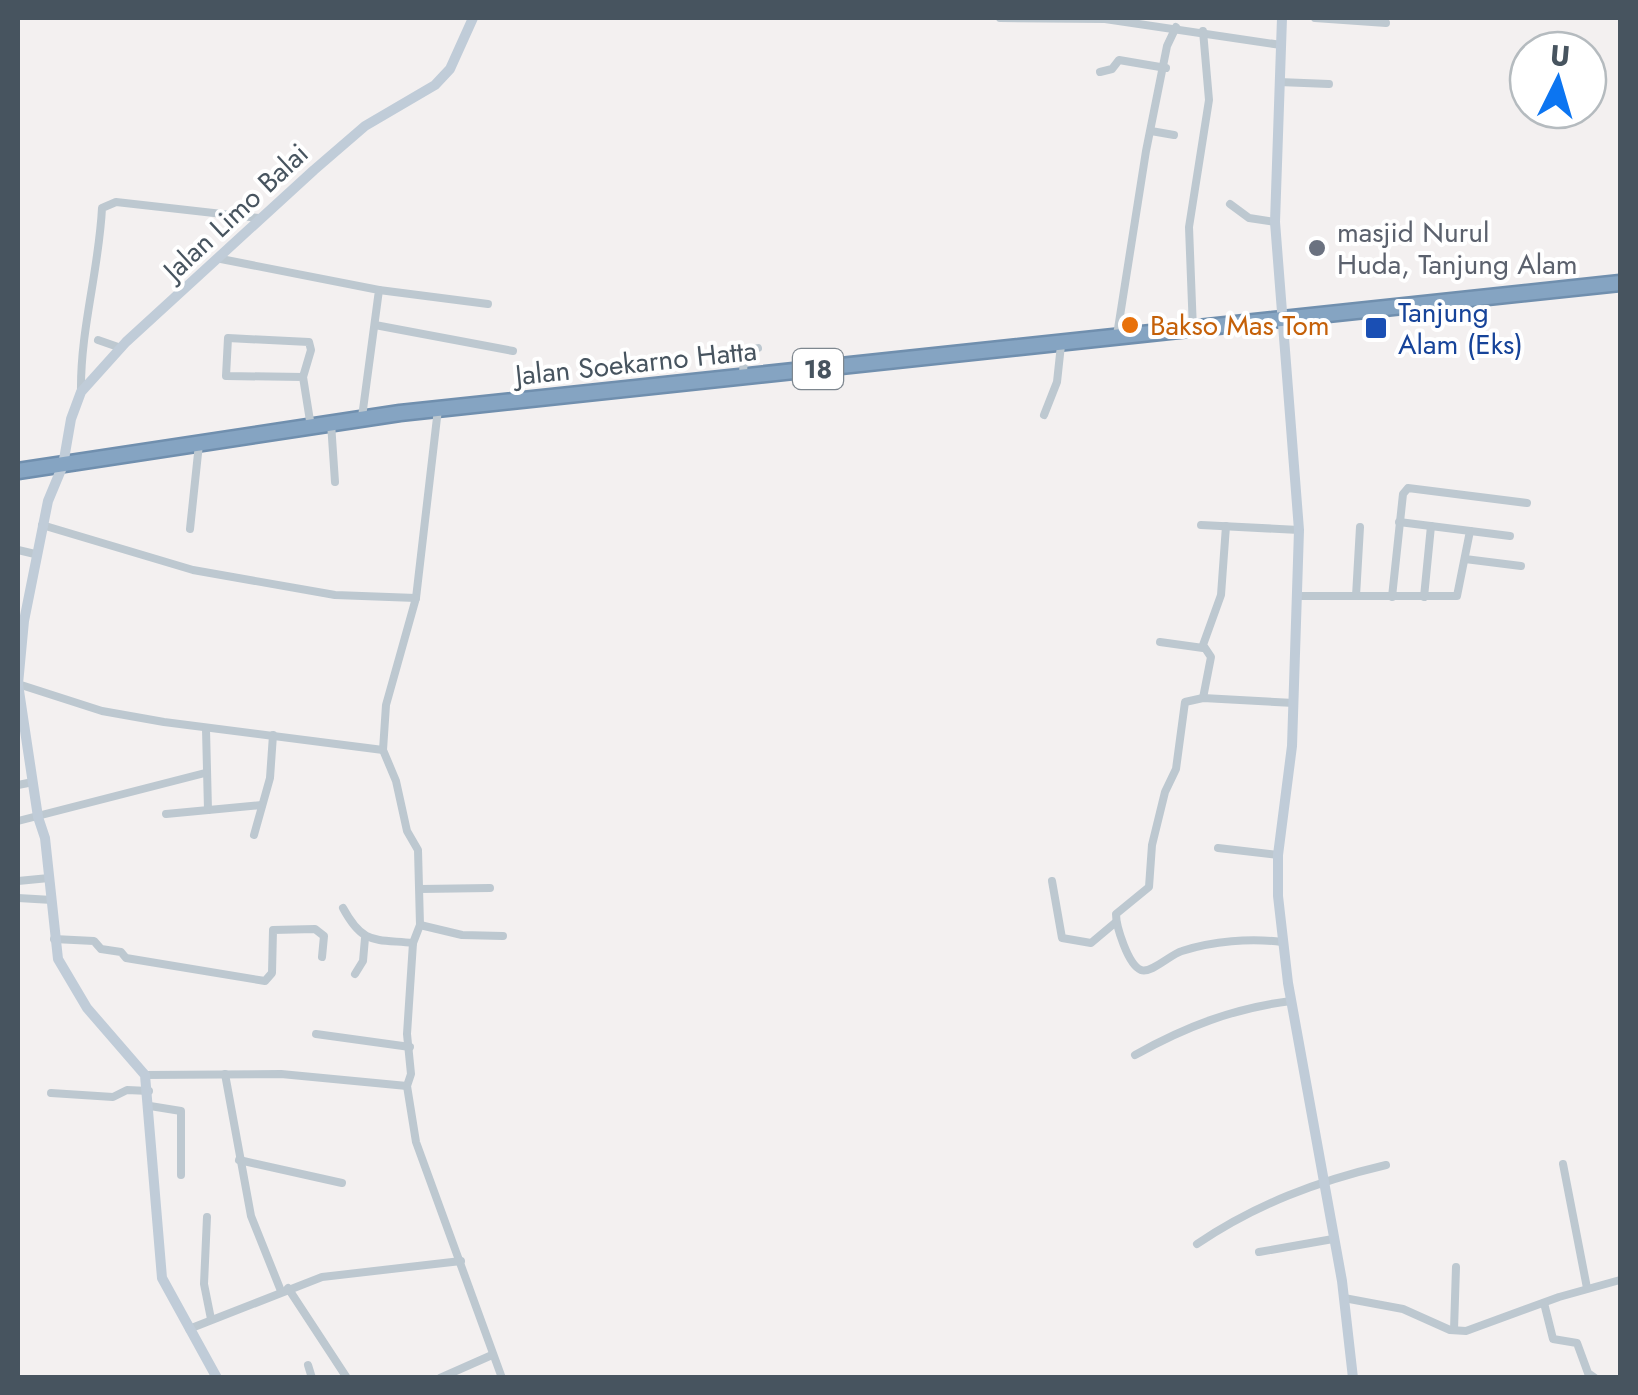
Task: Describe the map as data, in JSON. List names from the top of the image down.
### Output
{
  "streets": {
    "highway": ["Jalan Soekarno Hatta", "18"],
    "street": ["Jalan Limo Balai"]
  },
  "crossings": [
    ["Jalan Limo Balai", "Jalan Soekarno Hatta"]
  ],
  "places": {
    "other": ["masjid Nurul Huda, Tanjung Alam", "Bakso Mas Tom"],
    "transit": ["Tanjung Alam (Eks)"]
  },
  "north": "top"
}
